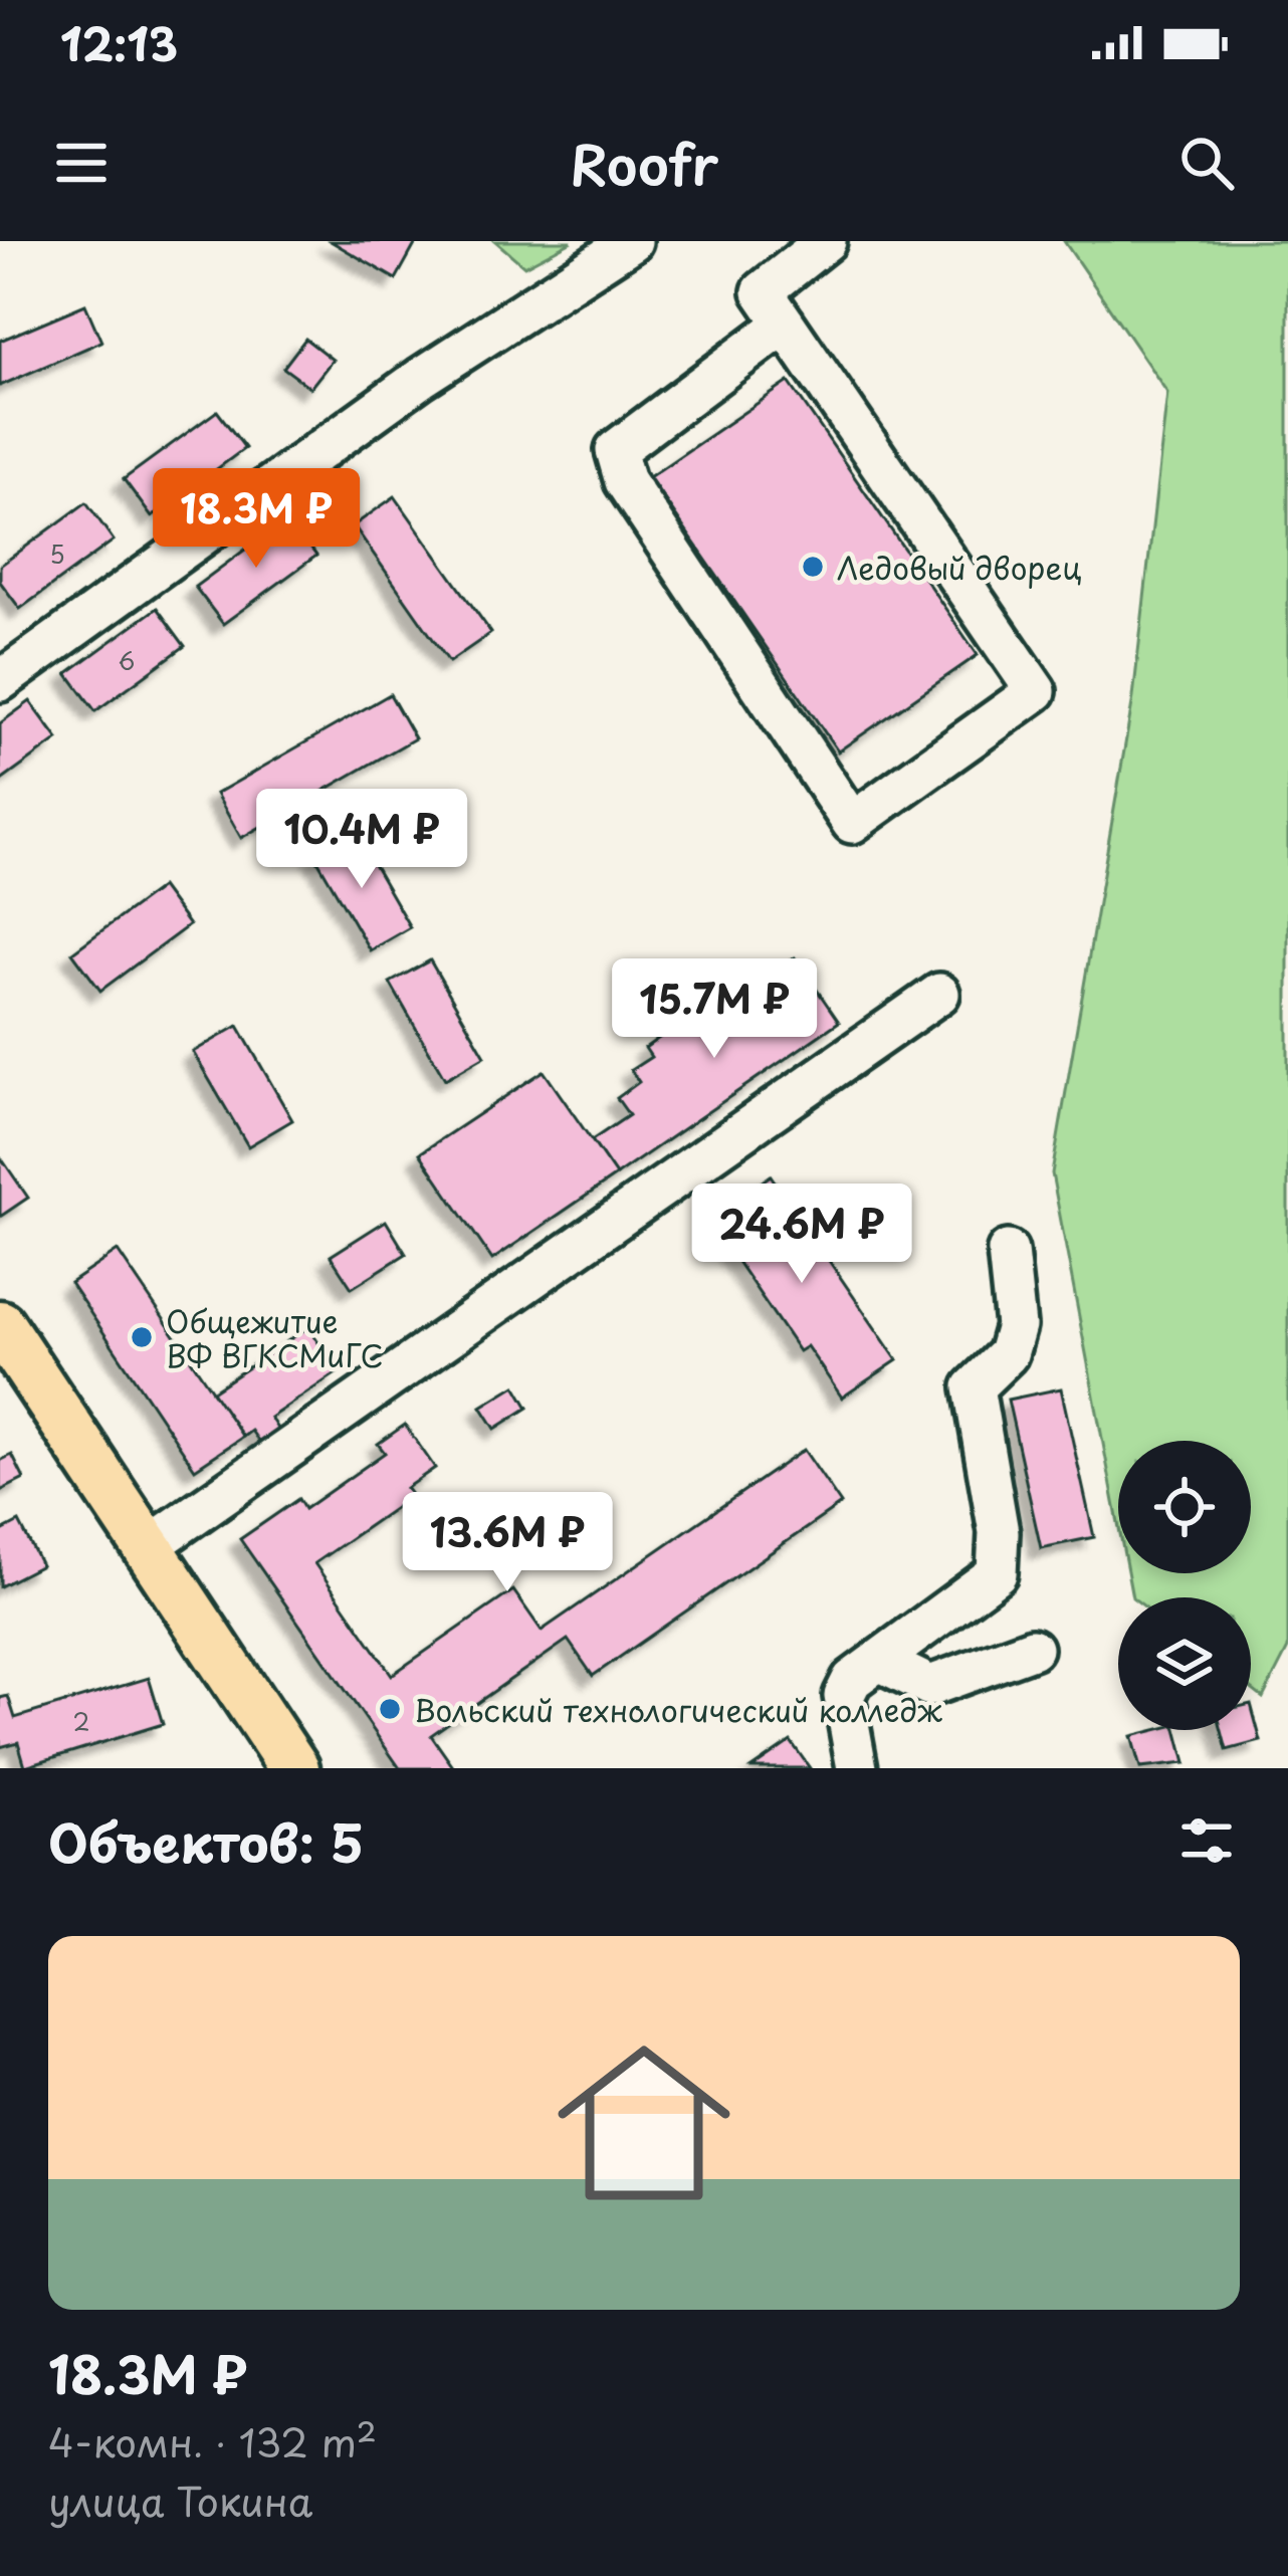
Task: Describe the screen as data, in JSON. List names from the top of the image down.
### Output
{
  "places": ["Ледовый дворец", "Общежитие ВФ ВГКСМиГС", "Вольский технологический колледж"],
  "house_numbers": ["5", "6", "2"],
  "page": {
    "status": "12:13",
    "header": "Roofr",
    "price": [
      "18.3M ₽",
      "10.4M ₽",
      "15.7M ₽",
      "24.6M ₽",
      "13.6M ₽"
    ],
    "heading": "Объектов: 5",
    "list": [
      {
        "name": "18.3M ₽",
        "note": "4-комн. · 132 m² · улица Токина"
      }
    ]
  }
}
